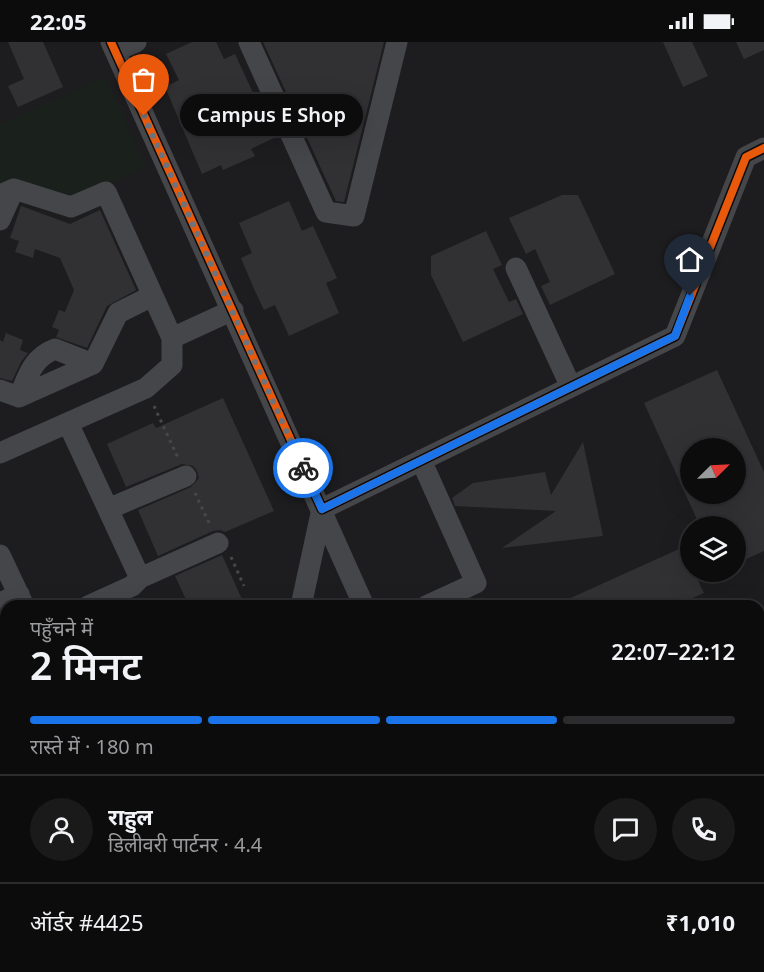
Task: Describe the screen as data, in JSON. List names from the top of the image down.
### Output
{
  "places": ["Campus E Shop"],
  "north": "top right",
  "page": {
    "status": "22:05",
    "bubble": "Campus E Shop",
    "heading": ["2 मिनट", "पहुँचने में", "22:07–22:12"],
    "panel": [
      "राहुल",
      "डिलीवरी पार्टनर · 4.4",
      "ऑर्डर #4425",
      "₹1,010"
    ],
    "bar": "रास्ते में · 180 m"
  }
}
